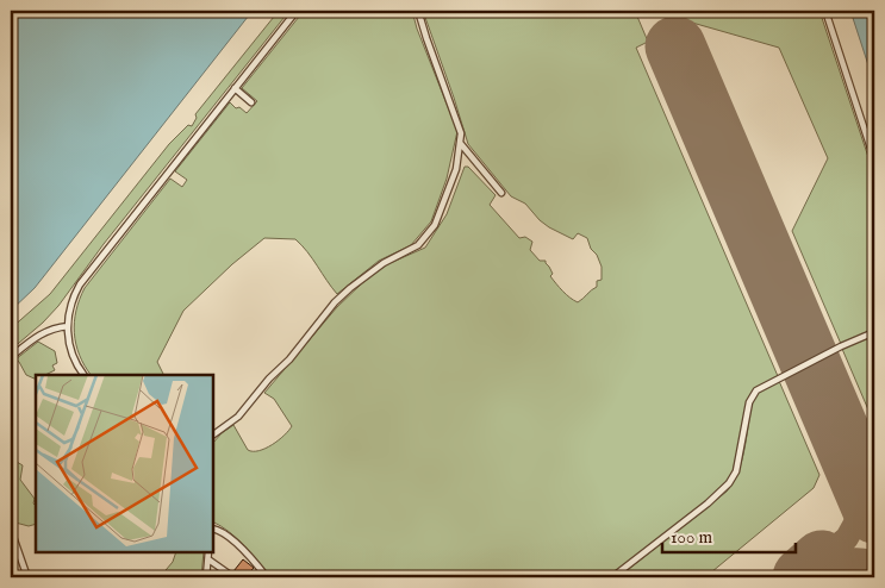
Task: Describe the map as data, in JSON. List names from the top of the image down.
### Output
{
  "scale_bar": "100 m"
}
